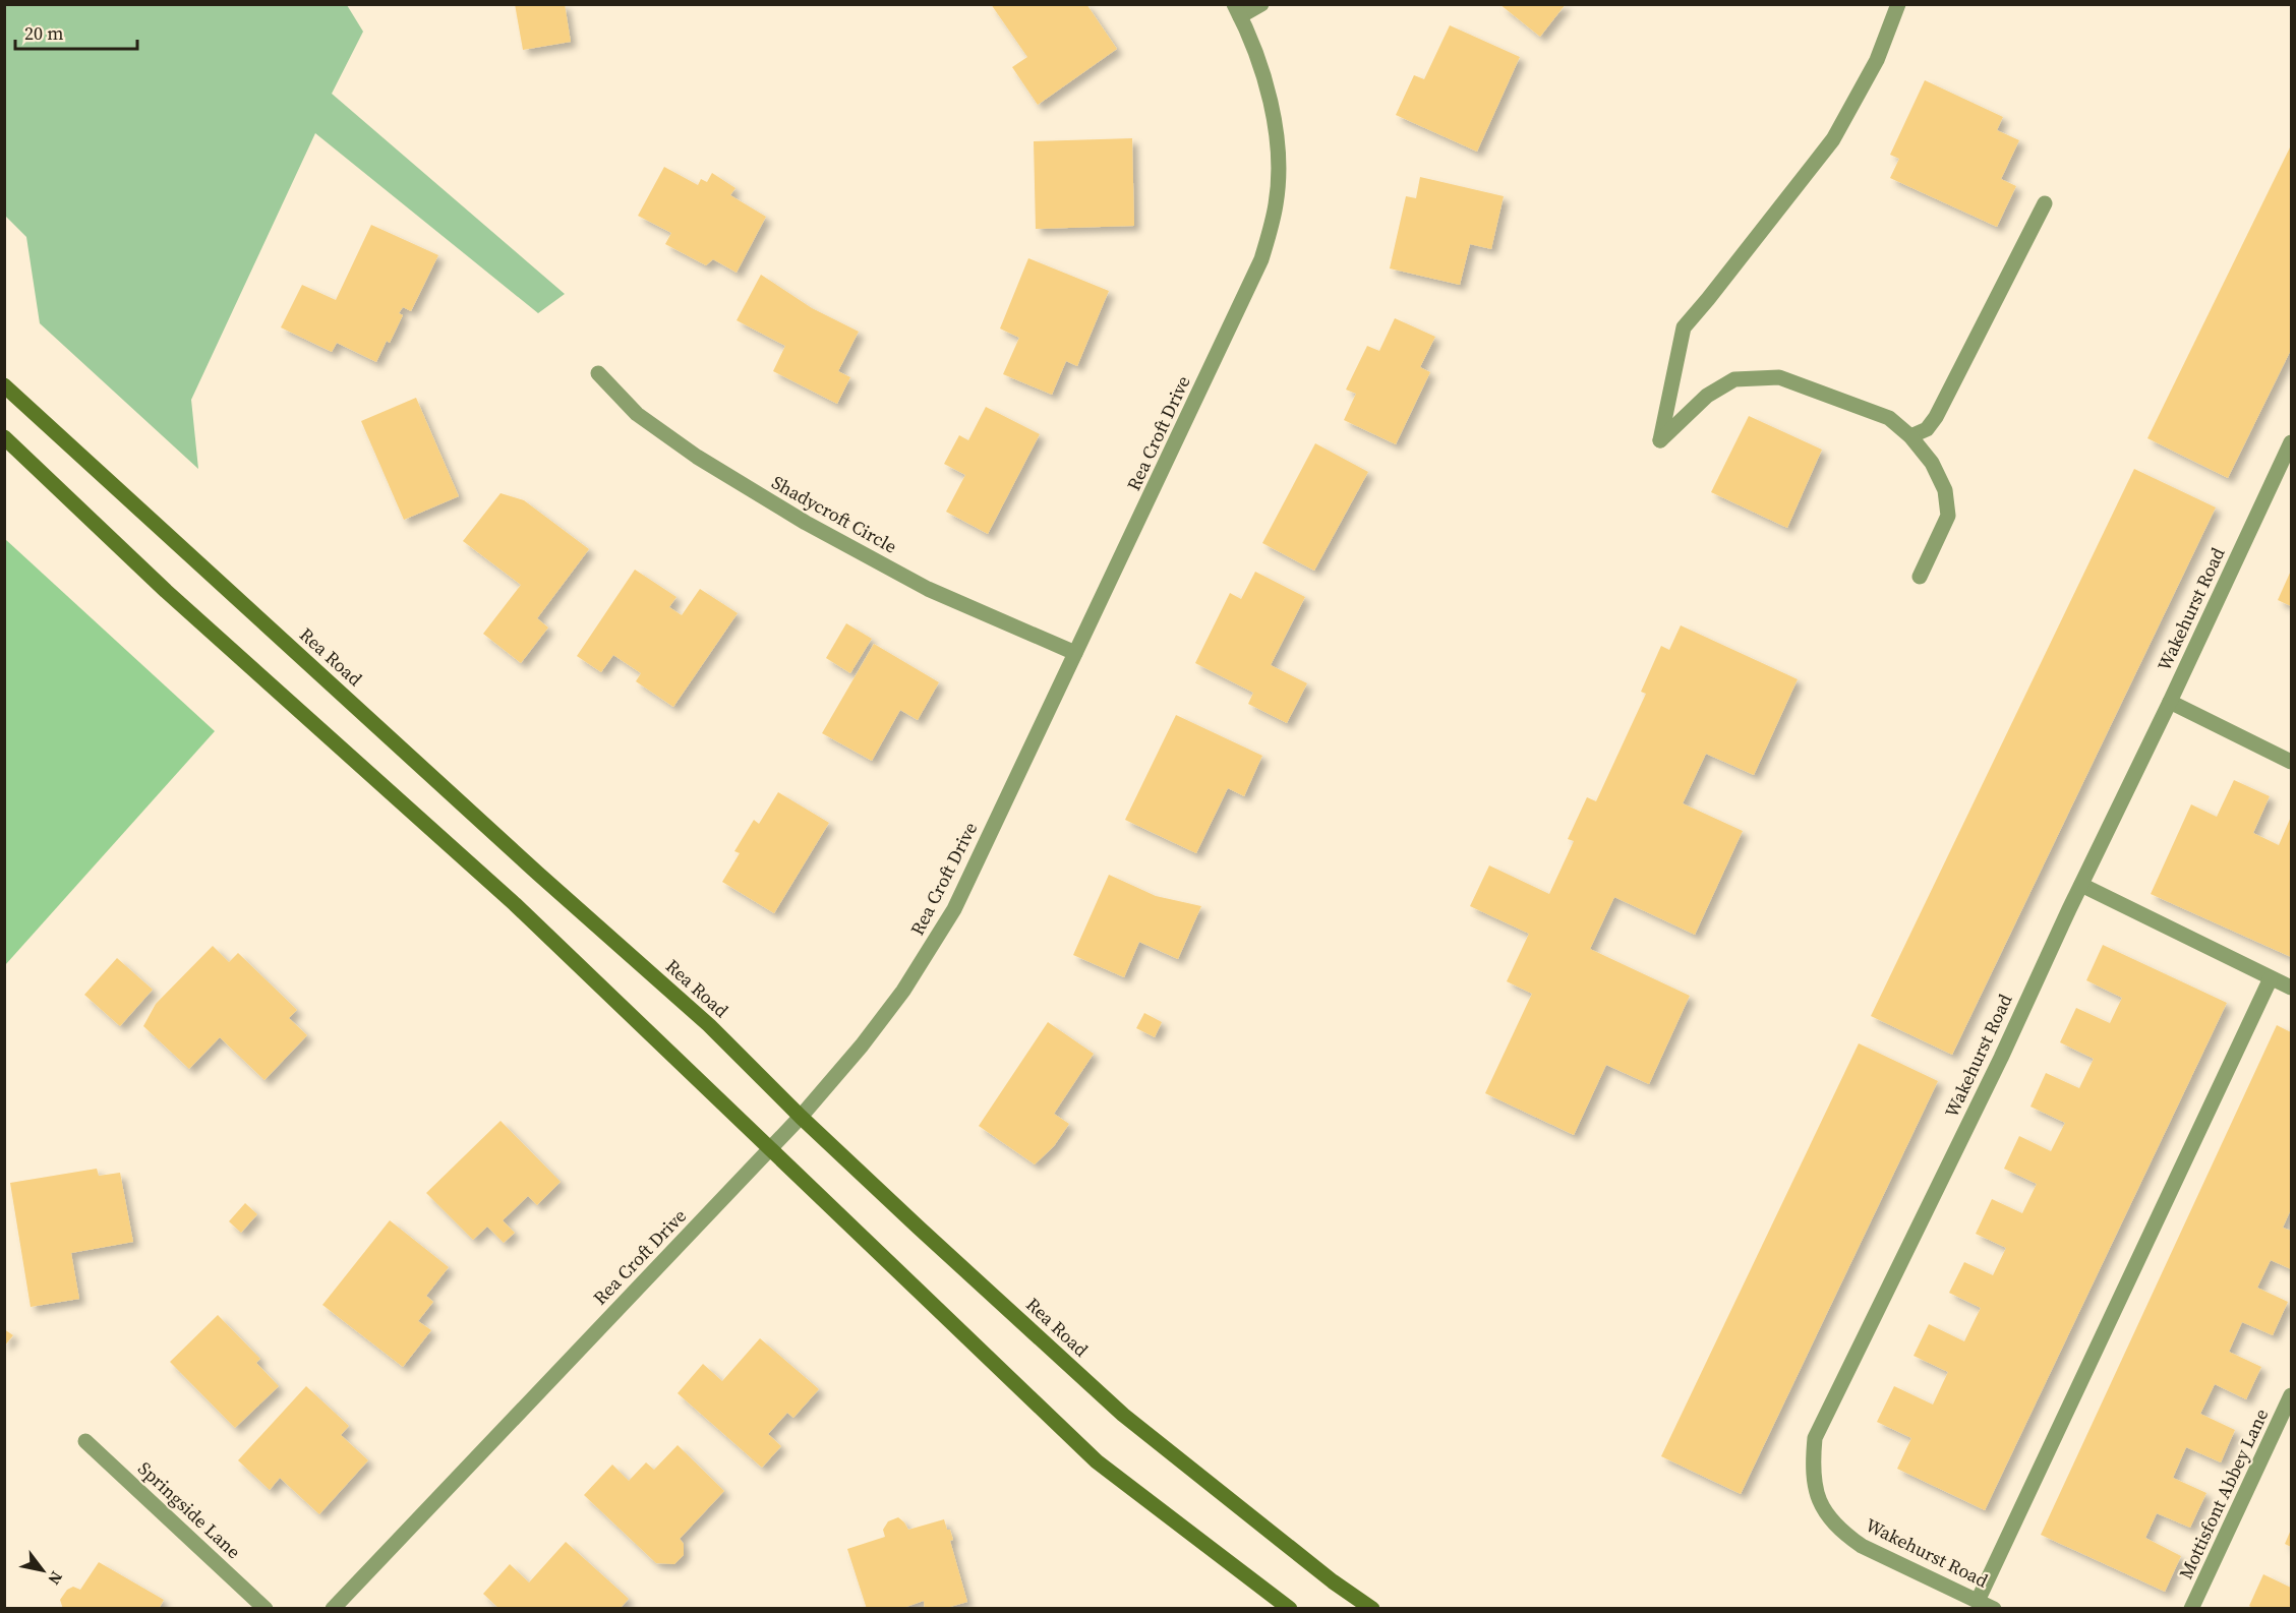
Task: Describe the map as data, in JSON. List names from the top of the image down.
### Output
{
  "streets": {
    "main road": ["Rea Road"],
    "street": [
      "Rea Croft Drive",
      "Shadycroft Circle",
      "Wakehurst Road",
      "Mottisfont Abbey Lane",
      "Springside Lane"
    ]
  },
  "crossings": [
    ["Rea Croft Drive", "Shadycroft Circle"],
    ["Rea Croft Drive", "Rea Road"]
  ],
  "scale_bar": "20 m",
  "north": "bottom right"
}
